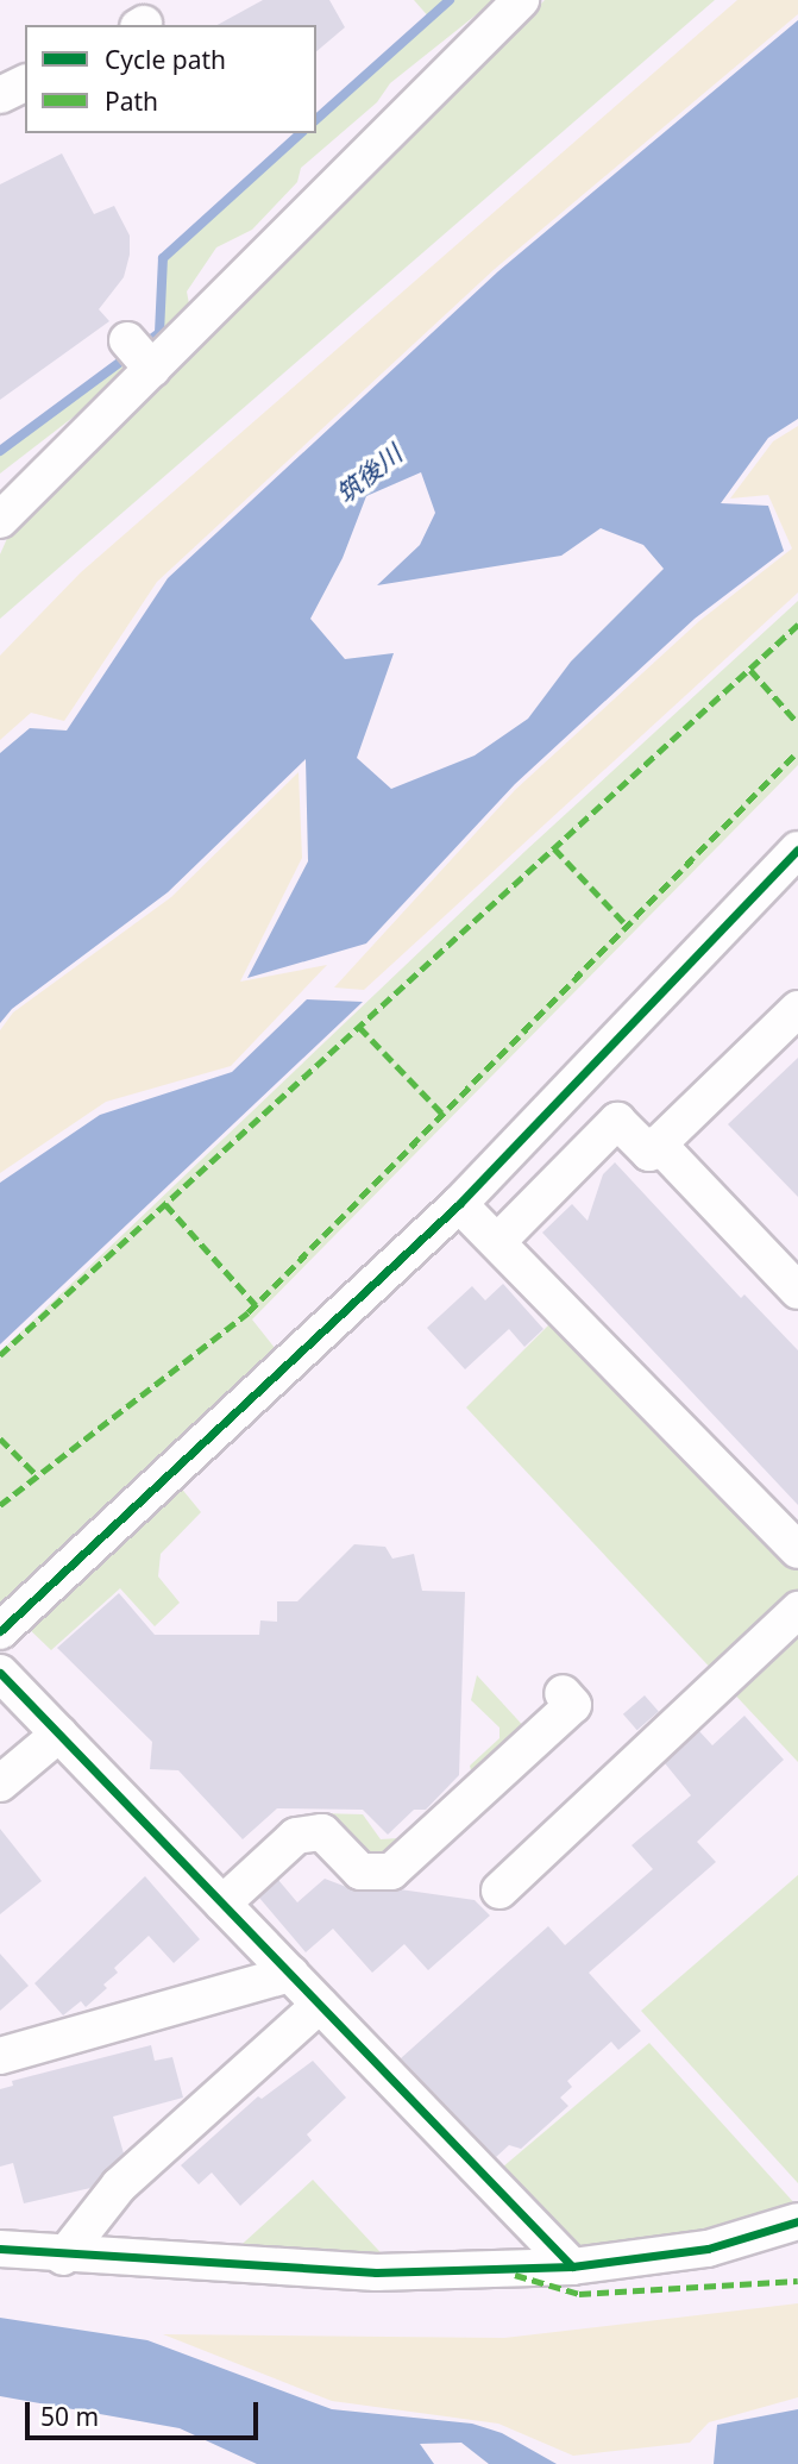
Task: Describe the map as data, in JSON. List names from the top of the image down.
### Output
{
  "water": ["筑後川"],
  "legend": ["Cycle path", "Path"],
  "scale_bar": "50 m"
}
